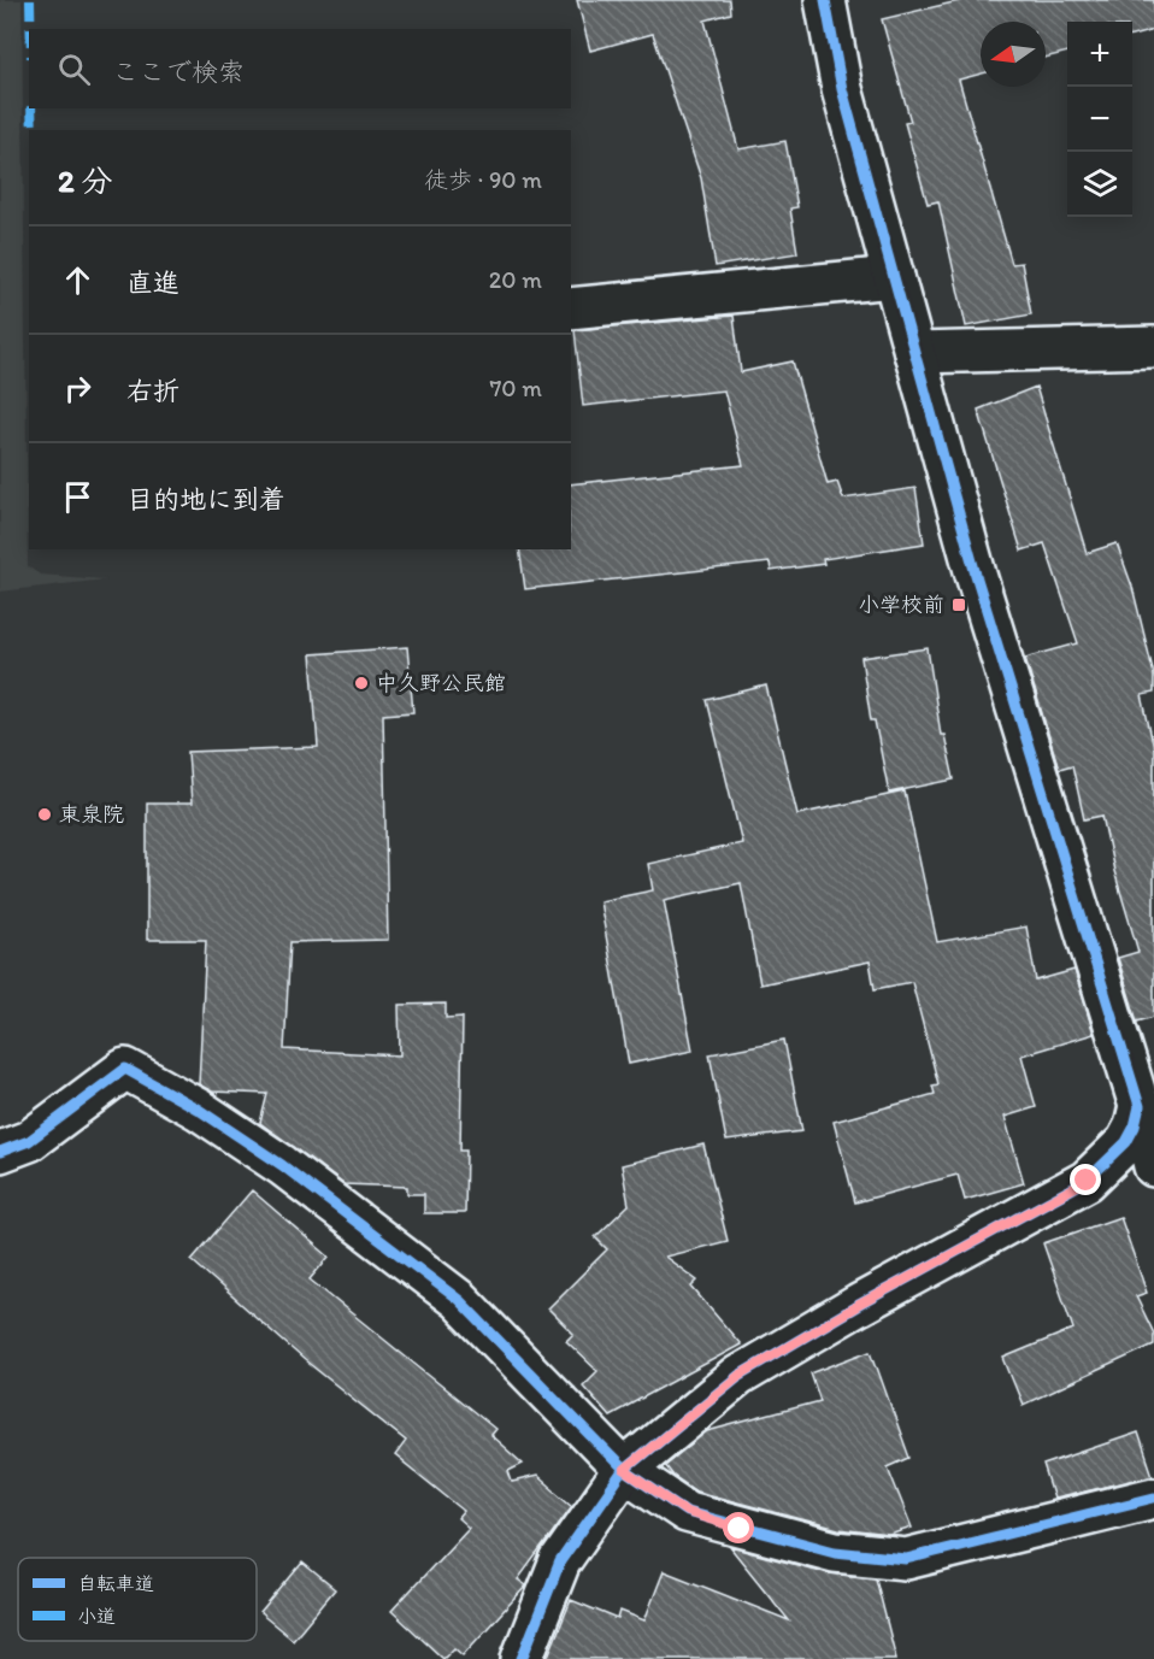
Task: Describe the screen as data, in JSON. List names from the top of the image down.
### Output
{
  "places": {
    "transit": ["小学校前"],
    "other": ["中久野公民館", "東泉院"]
  },
  "legend": ["自転車道", "小道"],
  "north": "left",
  "page": {
    "map_buttons": ["+", "−"],
    "search": "ここで検索",
    "heading": ["2 分", "徒歩 · 90 m"],
    "list": [
      ["直進", "20 m"],
      ["右折", "70 m"],
      "目的地に到着"
    ]
  }
}
